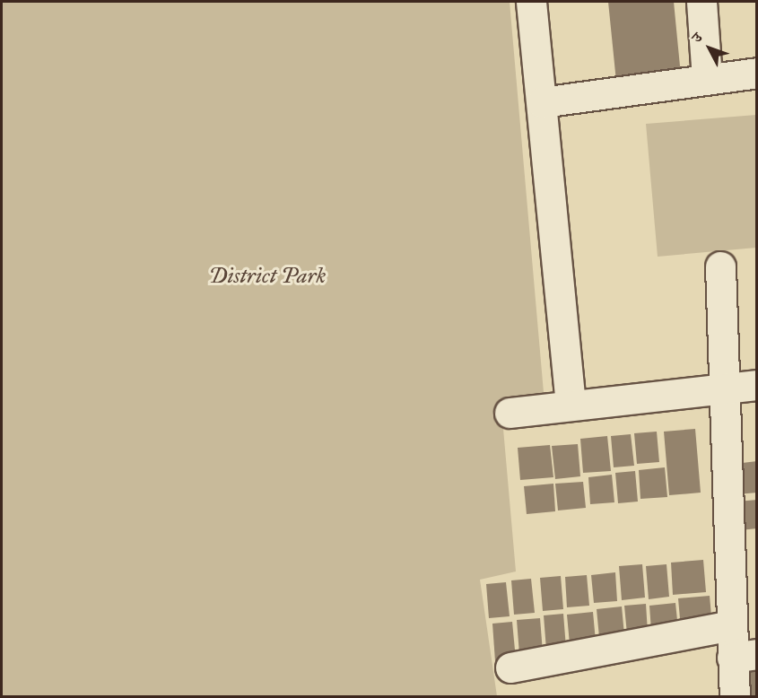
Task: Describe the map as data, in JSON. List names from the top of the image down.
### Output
{
  "parks": ["District Park"],
  "north": "top left"
}
